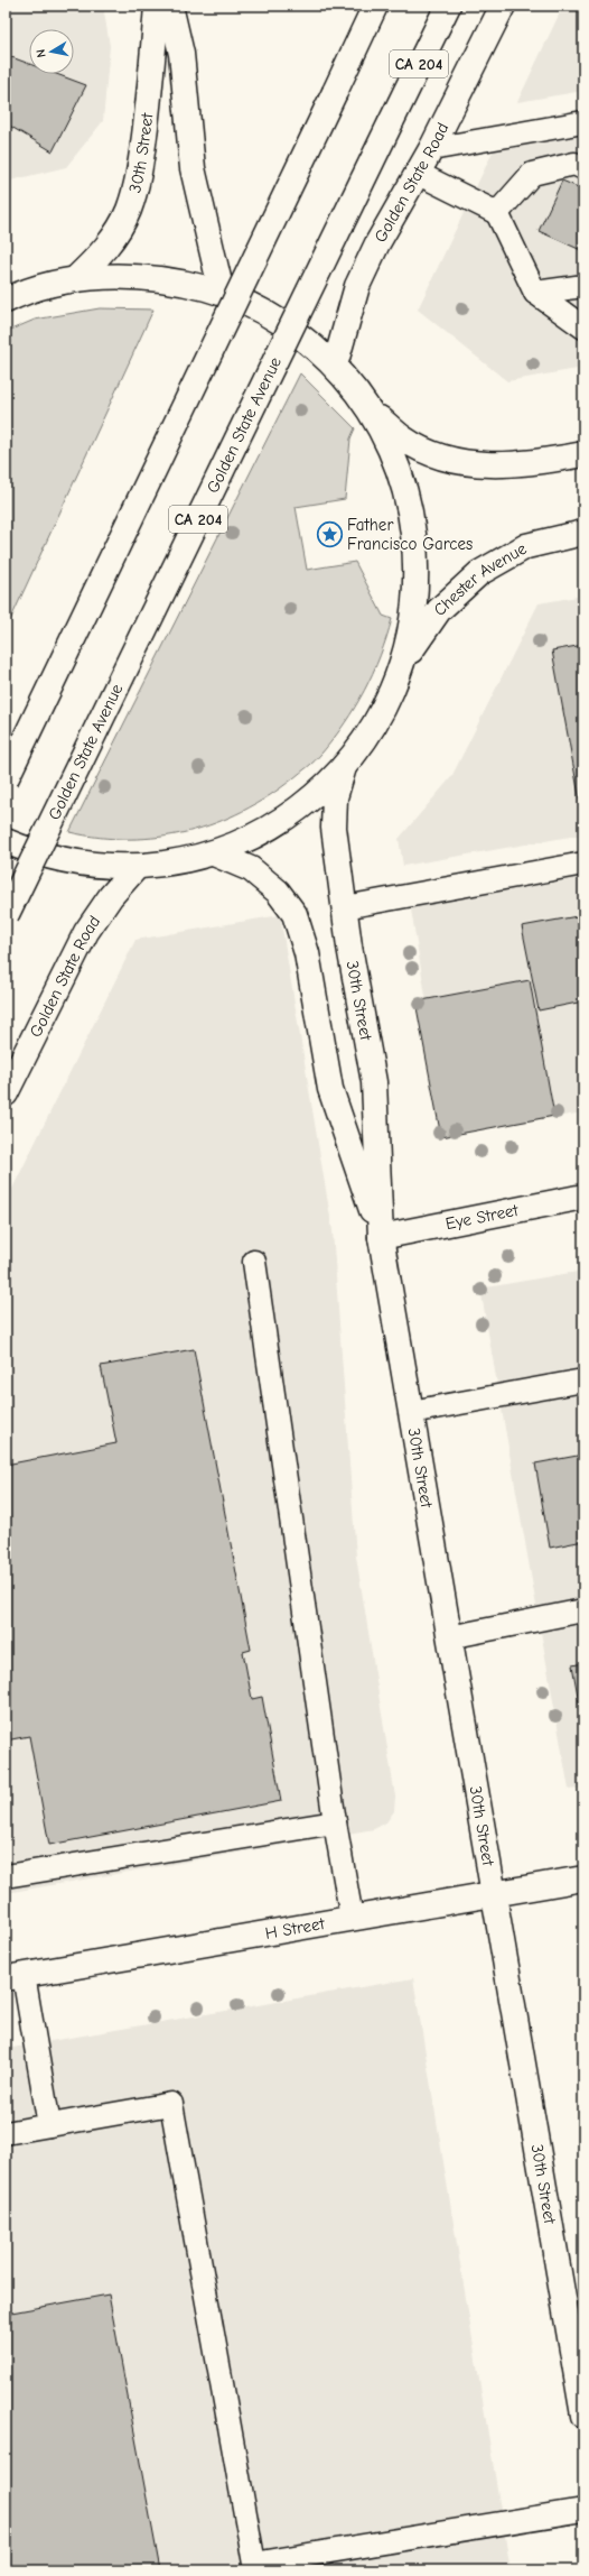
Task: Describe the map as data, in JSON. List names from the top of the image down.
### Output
{
  "streets": {
    "main road": [
      "CA 204",
      "30th Street",
      "Golden State Road",
      "Golden State Avenue",
      "Chester Avenue",
      "Eye Street",
      "H Street"
    ]
  },
  "crossings": [
    ["30th Street", "Eye Street"],
    ["30th Street", "H Street"]
  ],
  "places": {
    "place": ["Father Francisco Garces"]
  },
  "north": "left"
}
